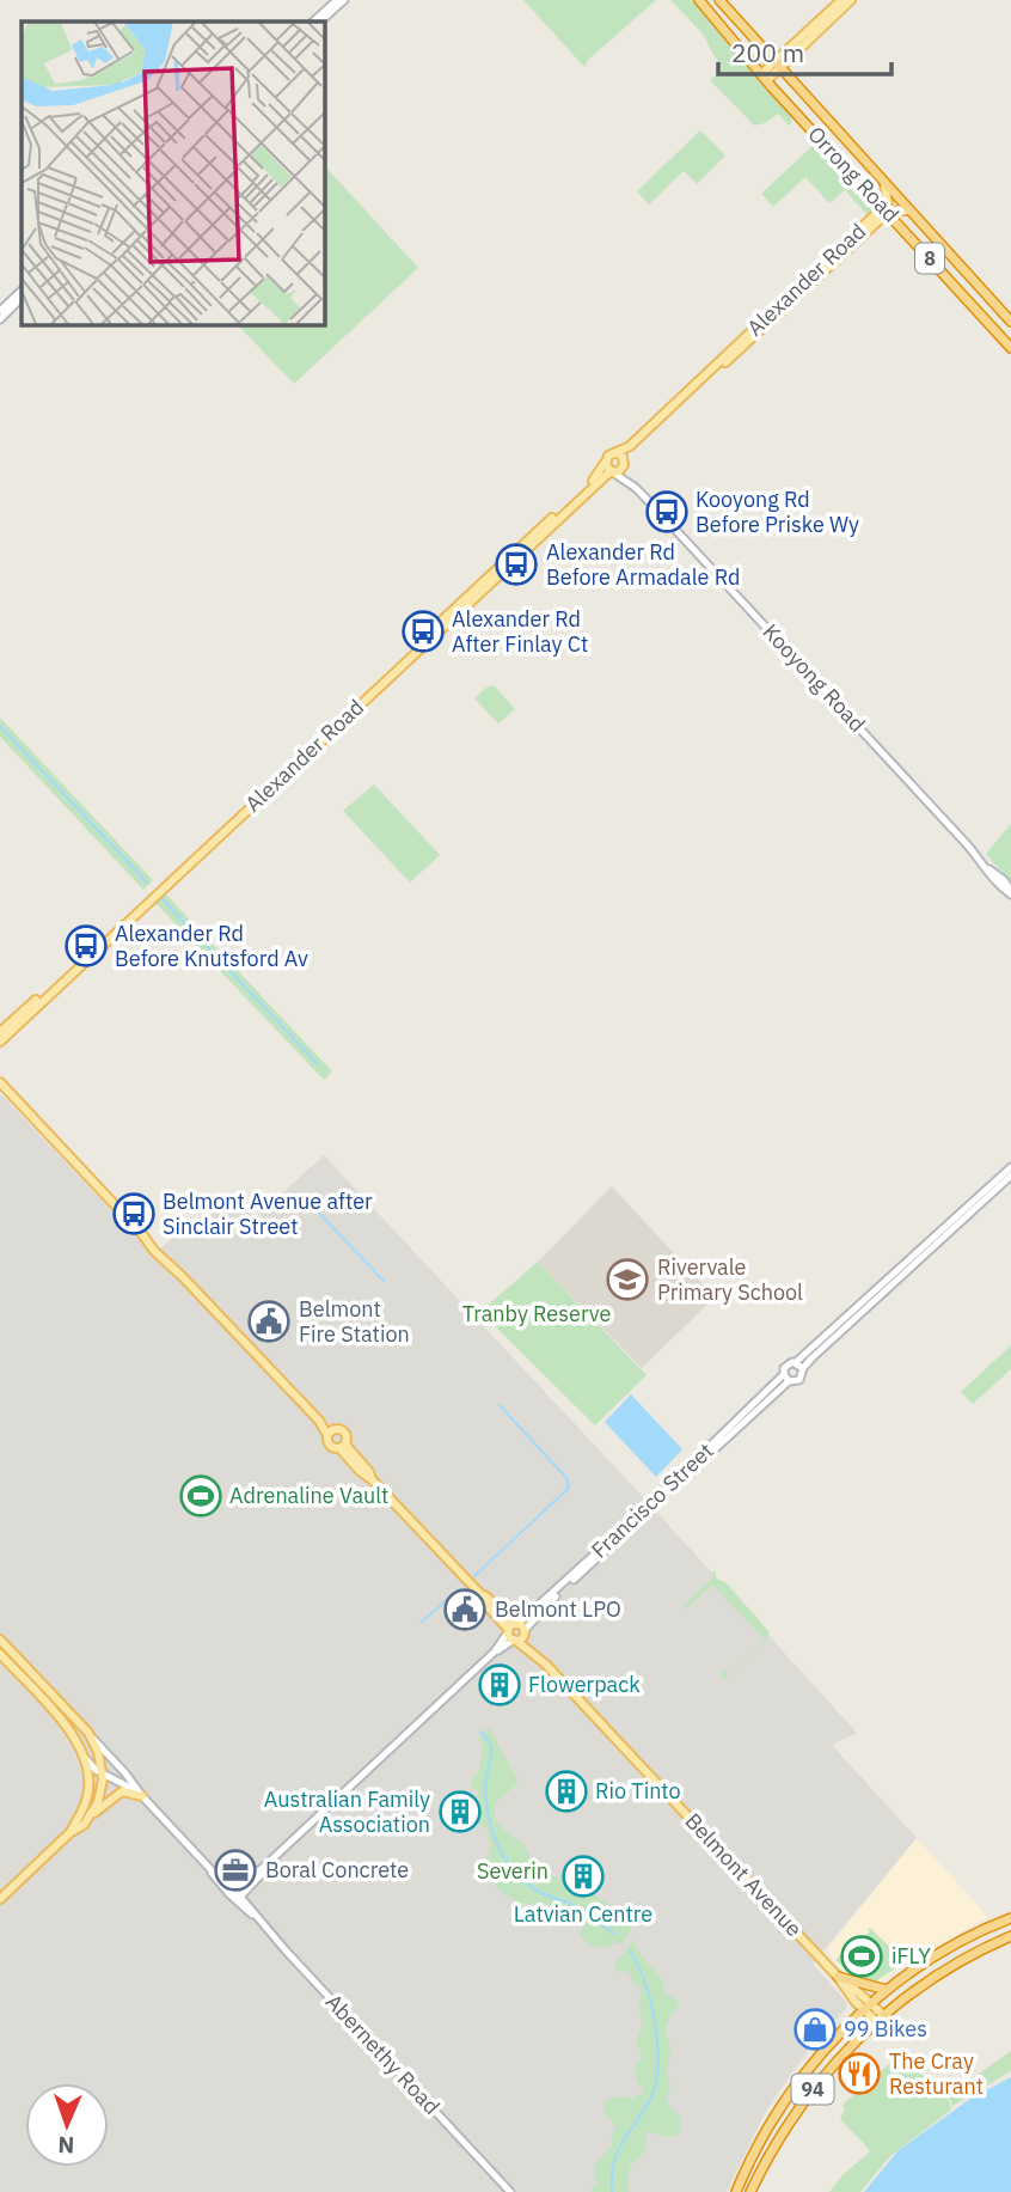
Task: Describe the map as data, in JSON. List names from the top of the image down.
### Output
{
  "streets": {
    "highway": ["Orrong Road", "8", "94"],
    "main road": ["Alexander Road", "Belmont Avenue", "Abernethy Road"],
    "street": ["Kooyong Road", "Francisco Street"]
  },
  "crossings": [
    ["Orrong Road", "Alexander Road"],
    ["Alexander Road", "Kooyong Road"],
    ["Francisco Street", "Belmont Avenue"],
    ["Francisco Street", "Abernethy Road"],
    ["Belmont Avenue", "94"]
  ],
  "parks": ["Tranby Reserve", "Severin"],
  "places": {
    "bus stop": [
      "Kooyong Rd Before Priske Wy",
      "Alexander Rd Before Armadale Rd",
      "Alexander Rd After Finlay Ct",
      "Alexander Rd Before Knutsford Av",
      "Belmont Avenue after Sinclair Street"
    ],
    "school or university": ["Rivervale Primary School"],
    "public building": ["Belmont Fire Station", "Belmont LPO"],
    "sports": ["Adrenaline Vault", "iFLY"],
    "building": [
      "Flowerpack",
      "Rio Tinto",
      "Australian Family Association",
      "Latvian Centre"
    ],
    "office": ["Boral Concrete"],
    "shop": ["99 Bikes"],
    "restaurant": ["The Cray Resturant"]
  },
  "scale_bar": "200 m",
  "north": "bottom"
}
